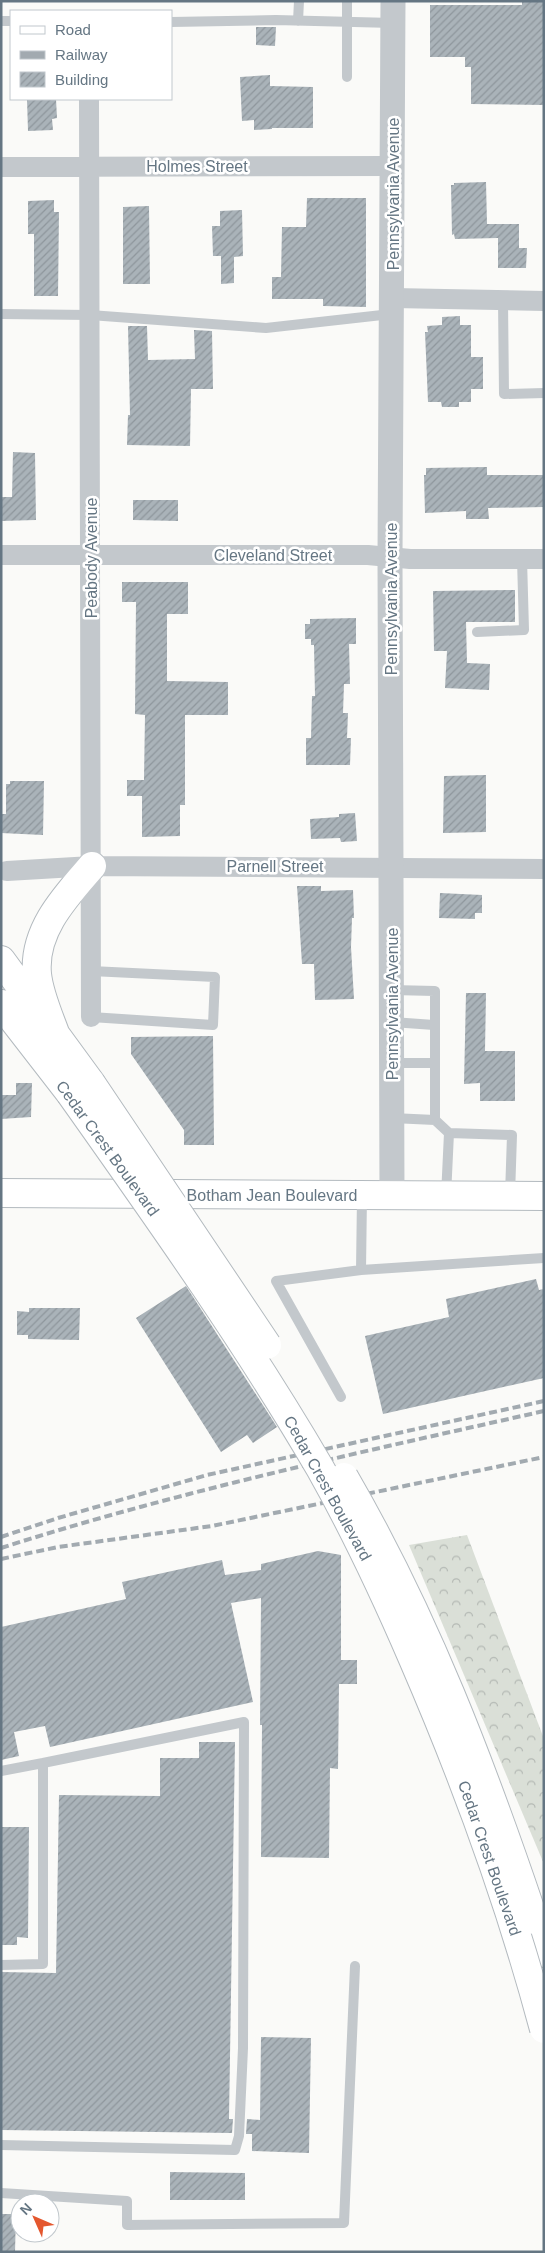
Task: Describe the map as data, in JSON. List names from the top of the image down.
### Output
{
  "streets": {
    "main road": ["Cedar Crest Boulevard", "Botham Jean Boulevard"],
    "street": [
      "Holmes Street",
      "Pennsylvania Avenue",
      "Cleveland Street",
      "Peabody Avenue",
      "Parnell Street"
    ]
  },
  "crossings": [
    ["Holmes Street", "Pennsylvania Avenue"],
    ["Holmes Street", "Peabody Avenue"],
    ["Pennsylvania Avenue", "Cleveland Street"],
    ["Pennsylvania Avenue", "Parnell Street"],
    ["Pennsylvania Avenue", "Botham Jean Boulevard"],
    ["Cleveland Street", "Peabody Avenue"],
    ["Peabody Avenue", "Parnell Street"]
  ],
  "legend": ["Road", "Railway", "Building"],
  "north": "top left"
}
